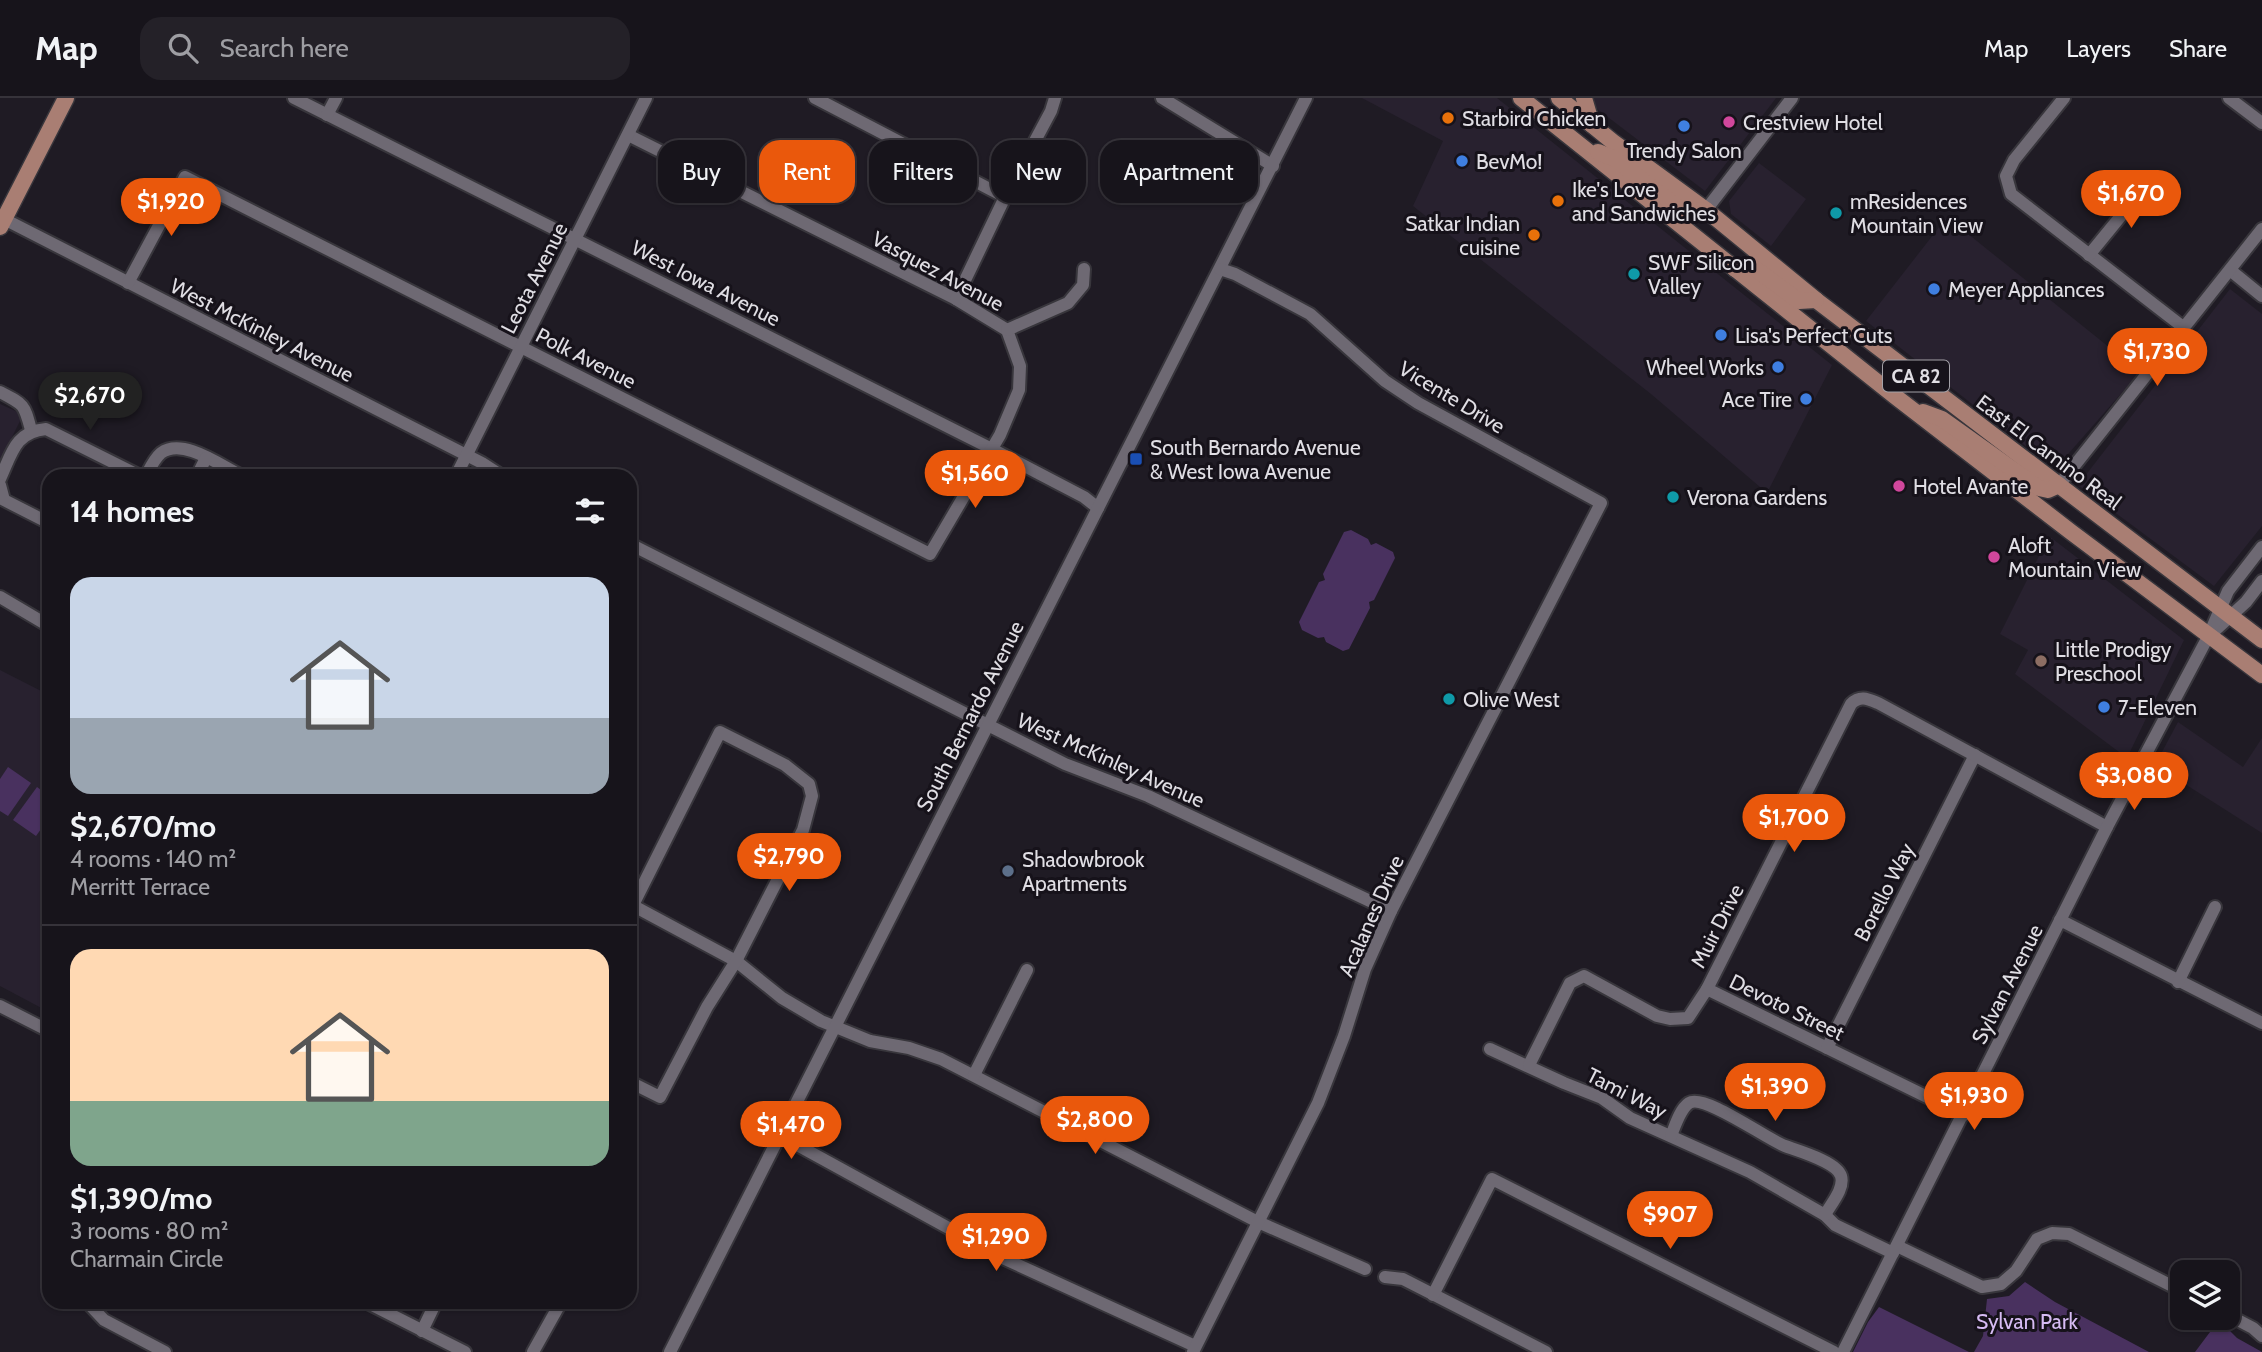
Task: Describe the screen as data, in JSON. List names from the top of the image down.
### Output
{
  "streets": {
    "main road": ["CA 82", "East El Camino Real"],
    "street": [
      "Vasquez Avenue",
      "Leota Avenue",
      "West Iowa Avenue",
      "West McKinley Avenue",
      "Polk Avenue",
      "Vicente Drive",
      "South Bernardo Avenue",
      "Borello Way",
      "Acalanes Drive",
      "Muir Drive",
      "Sylvan Avenue",
      "Devoto Street",
      "Tami Way"
    ]
  },
  "crossings": [
    ["Vasquez Avenue", "Leota Avenue"],
    ["Vasquez Avenue", "West Iowa Avenue"],
    ["Vasquez Avenue", "Polk Avenue"],
    ["Leota Avenue", "West Iowa Avenue"],
    ["Leota Avenue", "West McKinley Avenue"],
    ["Leota Avenue", "Polk Avenue"],
    ["West Iowa Avenue", "South Bernardo Avenue"],
    ["West McKinley Avenue", "Polk Avenue"],
    ["West McKinley Avenue", "South Bernardo Avenue"],
    ["West McKinley Avenue", "Acalanes Drive"],
    ["CA 82", "East El Camino Real"],
    ["CA 82", "Sylvan Avenue"],
    ["Vicente Drive", "South Bernardo Avenue"],
    ["Vicente Drive", "Acalanes Drive"],
    ["East El Camino Real", "Sylvan Avenue"],
    ["Borello Way", "Muir Drive"],
    ["Borello Way", "Devoto Street"],
    ["Muir Drive", "Devoto Street"],
    ["Muir Drive", "Tami Way"],
    ["Sylvan Avenue", "Devoto Street"],
    ["Sylvan Avenue", "Tami Way"]
  ],
  "parks": ["Sylvan Park"],
  "places": {
    "other": [
      "Starbird Chicken",
      "Crestview Hotel",
      "Trendy Salon",
      "BevMo!",
      "Ike's Love and Sandwiches",
      "mResidences Mountain View",
      "Satkar Indian cuisine",
      "SWF Silicon Valley",
      "Meyer Appliances",
      "Lisa's Perfect Cuts",
      "Wheel Works",
      "Ace Tire",
      "Hotel Avante",
      "Verona Gardens",
      "Aloft Mountain View",
      "Little Prodigy Preschool",
      "Olive West",
      "7-Eleven",
      "Shadowbrook Apartments"
    ],
    "transit": ["South Bernardo Avenue & West Iowa Avenue"]
  },
  "page": {
    "header": "Map",
    "search": "Search here",
    "nav": ["Map", "Layers", "Share"],
    "chip": [
      "Buy",
      "Rent",
      "Filters",
      "New",
      "Apartment"
    ],
    "price": [
      "$1,670",
      "$1,920",
      "$1,730",
      "$2,670",
      "$1,560",
      "$3,080",
      "$1,700",
      "$2,790",
      "$1,390",
      "$1,930",
      "$2,800",
      "$1,470",
      "$907",
      "$1,290"
    ],
    "heading": "14 homes",
    "list": [
      {
        "name": "$2,670/mo",
        "note": "4 rooms · 140 m² · Merritt Terrace"
      },
      {
        "name": "$1,390/mo",
        "note": "3 rooms · 80 m² · Charmain Circle"
      }
    ]
  }
}
